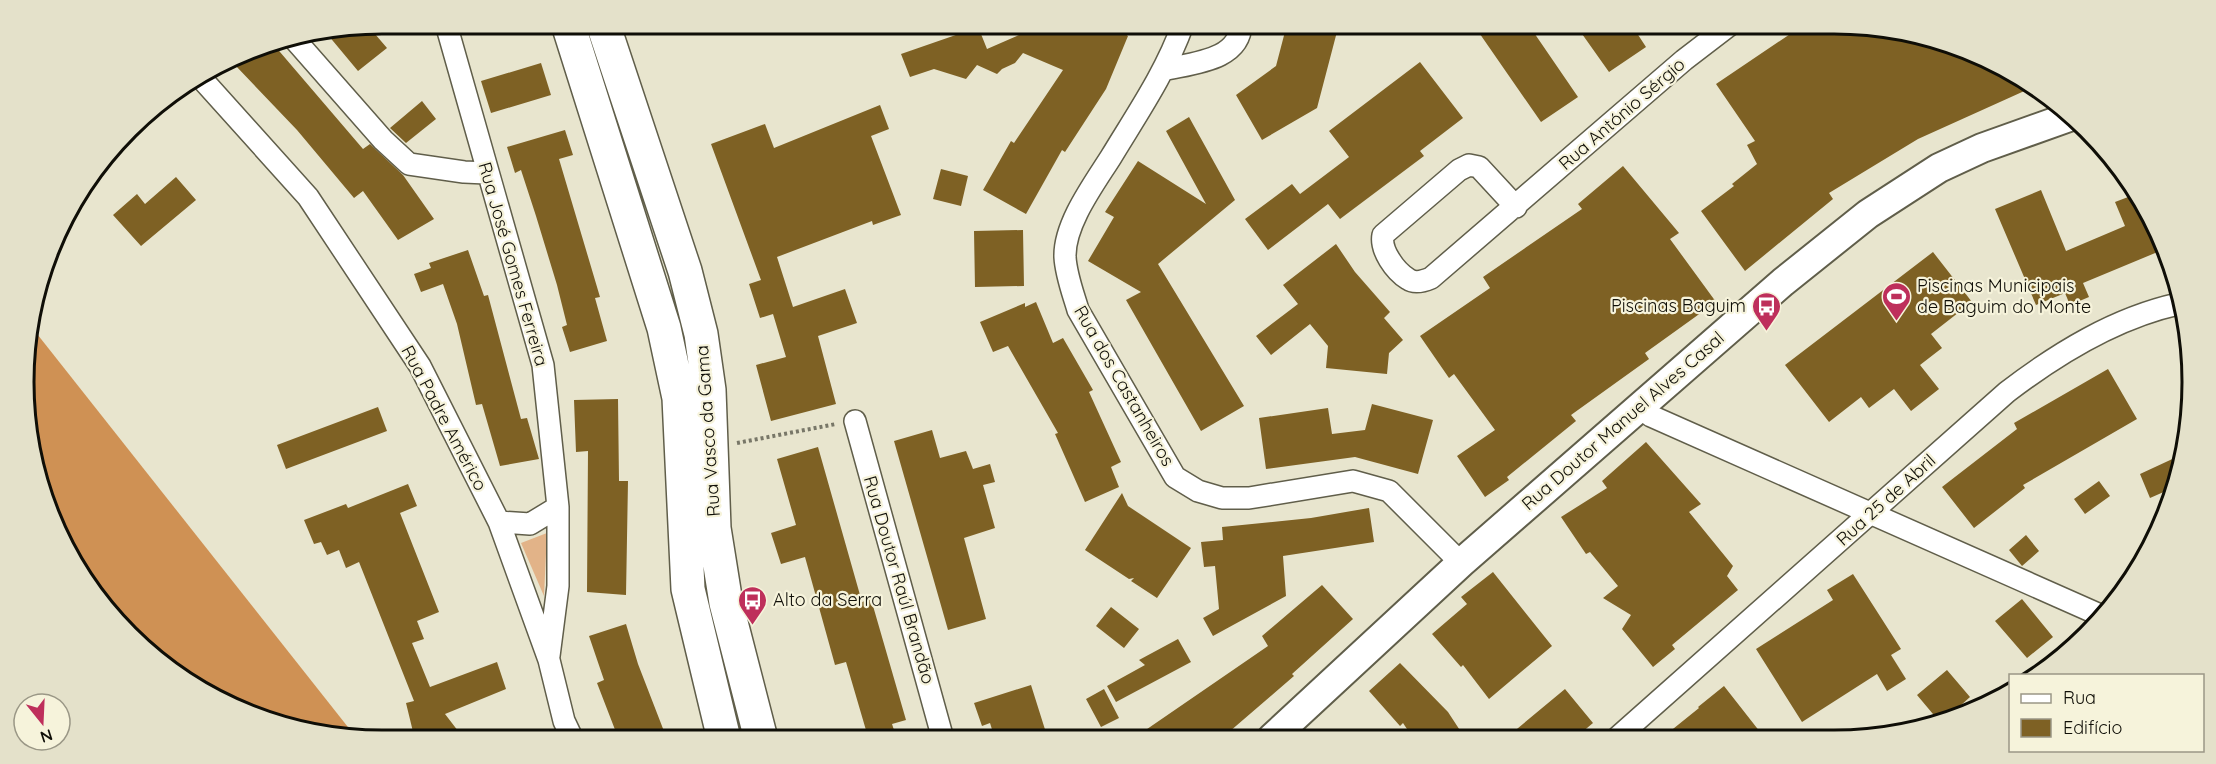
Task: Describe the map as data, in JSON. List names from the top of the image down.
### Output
{
  "streets": {
    "main road": ["Rua Vasco da Gama"],
    "street": [
      "Rua António Sérgio",
      "Rua José Gomes Ferreira",
      "Rua dos Castanheiros",
      "Rua Padre Américo",
      "Rua Doutor Manuel Alves Casal",
      "Rua 25 de Abril",
      "Rua Doutor Raúl Brandão"
    ]
  },
  "crossings": [
    ["Rua José Gomes Ferreira", "Rua Padre Américo"],
    ["Rua dos Castanheiros", "Rua Doutor Manuel Alves Casal"]
  ],
  "places": {
    "sports": ["Piscinas Municipais de Baguim do Monte"],
    "bus stop": ["Piscinas Baguim", "Alto da Serra"]
  },
  "legend": ["Rua", "Edifício"],
  "north": "bottom"
}
